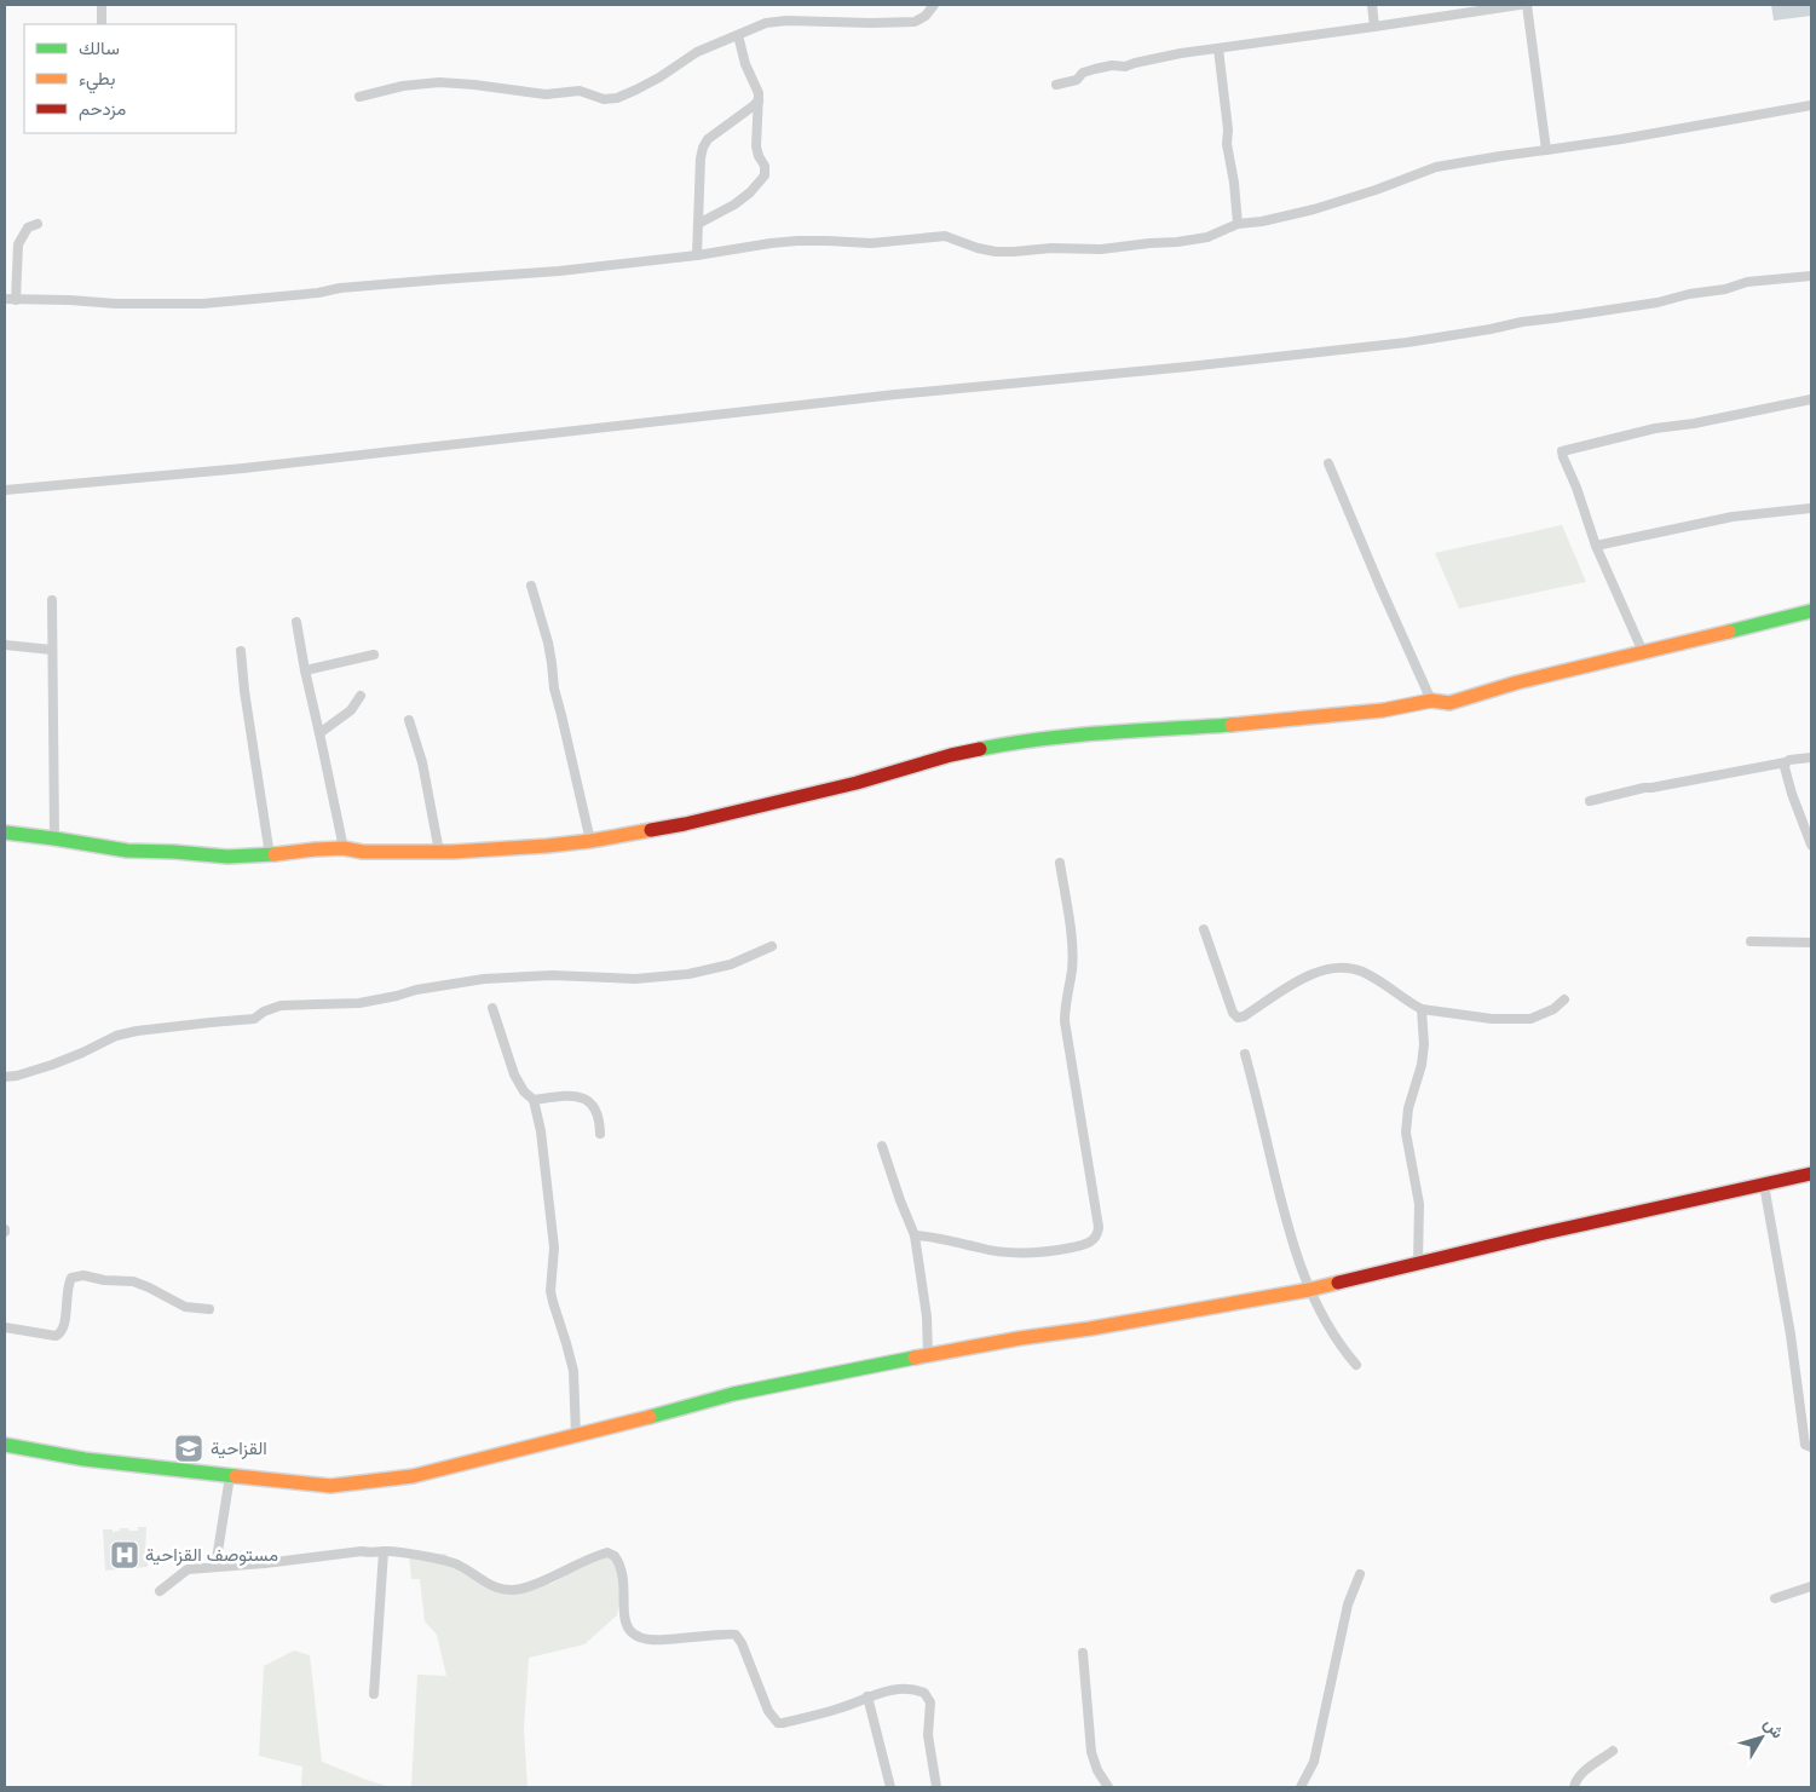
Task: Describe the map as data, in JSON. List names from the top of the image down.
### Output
{
  "places": {
    "school or university": ["القزاحية"],
    "hospital": ["مستوصف القزاحية"]
  },
  "legend": ["سالك", "بطيء", "مزدحم"],
  "north": "top right"
}
